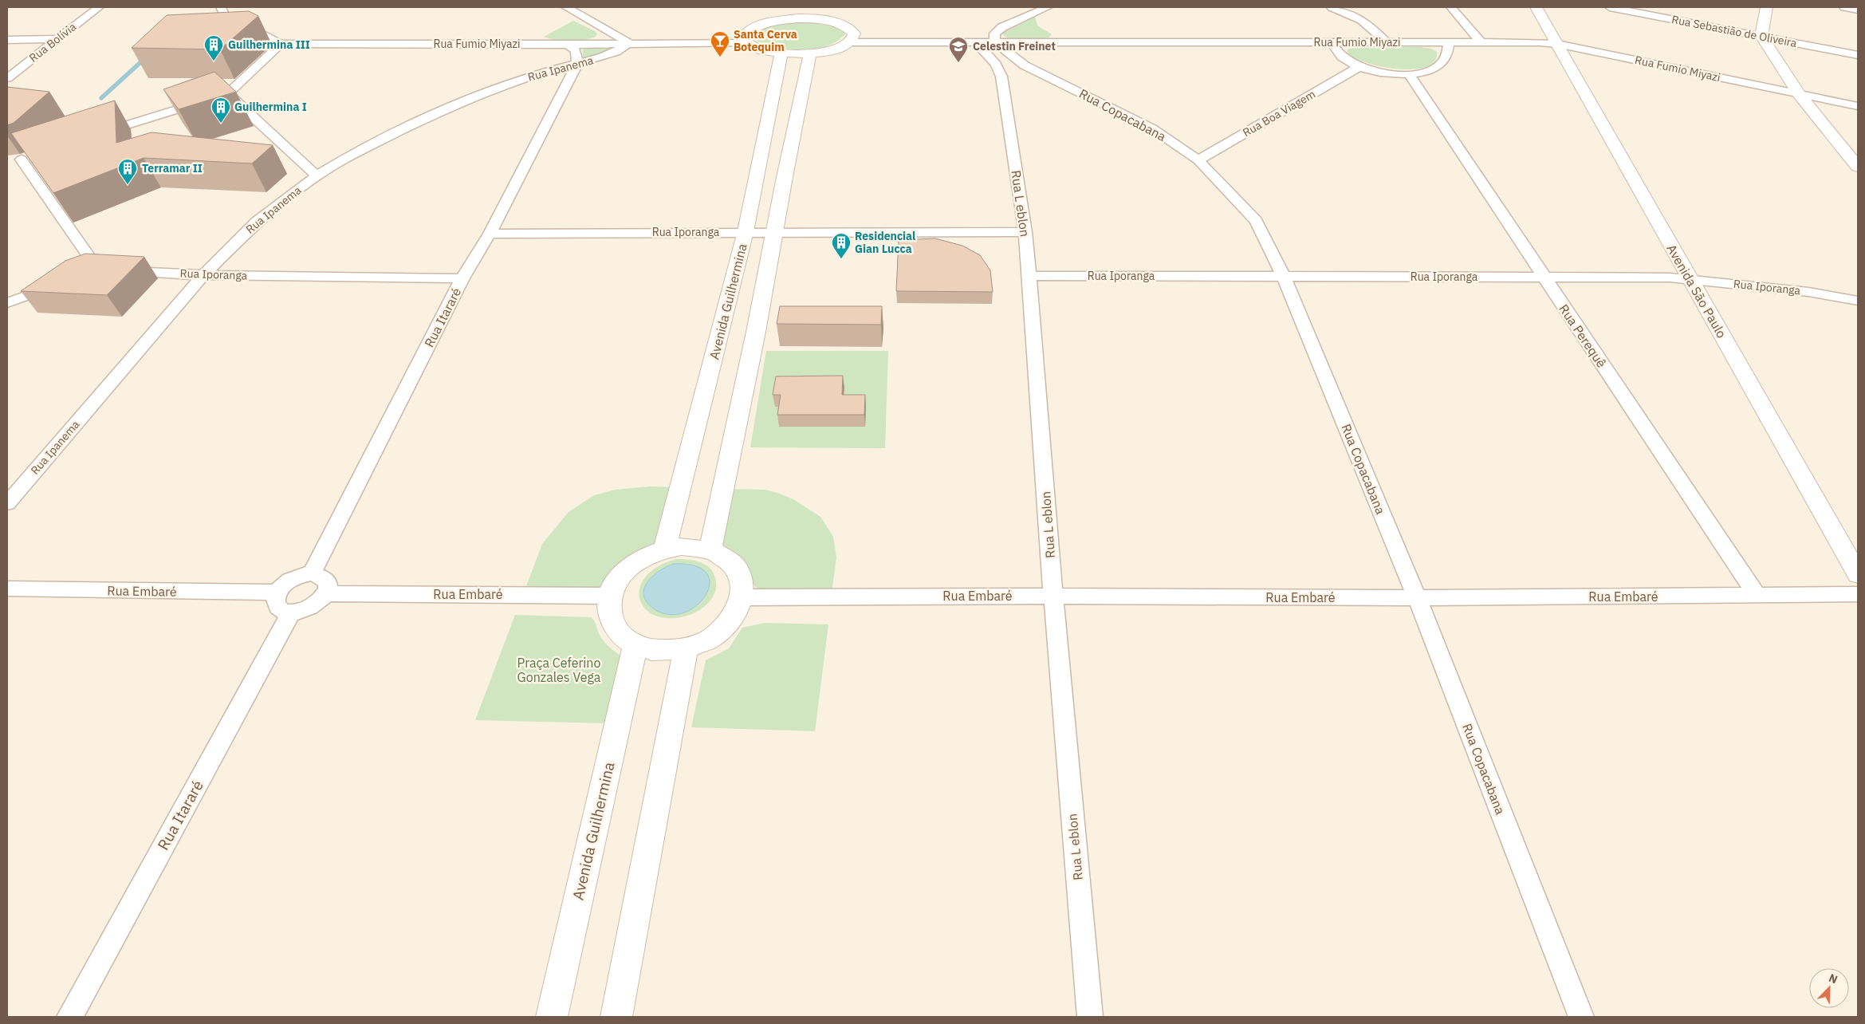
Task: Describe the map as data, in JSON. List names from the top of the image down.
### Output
{
  "streets": {
    "street": [
      "Rua Sebastião de Oliveira",
      "Rua Bolívia",
      "Rua Fumio Miyazi",
      "Rua Ipanema",
      "Rua Boa Viagem",
      "Rua Copacabana",
      "Rua L eblon",
      "Rua Iporanga",
      "Avenida São Paulo",
      "Avenida Guilhermina",
      "Rua Itararé",
      "Rua Perequê",
      "Rua Embaré"
    ]
  },
  "crossings": [
    ["Rua Fumio Miyazi", "Rua Ipanema"],
    ["Rua Fumio Miyazi", "Rua Copacabana"],
    ["Rua Fumio Miyazi", "Rua L eblon"],
    ["Rua Fumio Miyazi", "Avenida São Paulo"],
    ["Rua Ipanema", "Rua Iporanga"],
    ["Rua Ipanema", "Rua Itararé"],
    ["Rua Boa Viagem", "Rua Copacabana"],
    ["Rua Copacabana", "Rua Iporanga"],
    ["Rua Copacabana", "Rua Embaré"],
    ["Rua L eblon", "Rua Iporanga"],
    ["Rua L eblon", "Rua Embaré"],
    ["Rua Iporanga", "Avenida São Paulo"],
    ["Rua Iporanga", "Avenida Guilhermina"],
    ["Rua Iporanga", "Rua Itararé"],
    ["Rua Iporanga", "Rua Perequê"],
    ["Avenida Guilhermina", "Rua Embaré"],
    ["Rua Itararé", "Rua Embaré"],
    ["Rua Perequê", "Rua Embaré"]
  ],
  "parks": ["Praça Ceferino Gonzales Vega"],
  "places": {
    "bar": ["Santa Cerva Botequim"],
    "building": [
      "Guilhermina III",
      "Guilhermina I",
      "Terramar II",
      "Residencial Gian Lucca"
    ],
    "school or university": ["Celestin Freinet"]
  },
  "north": "top right"
}
